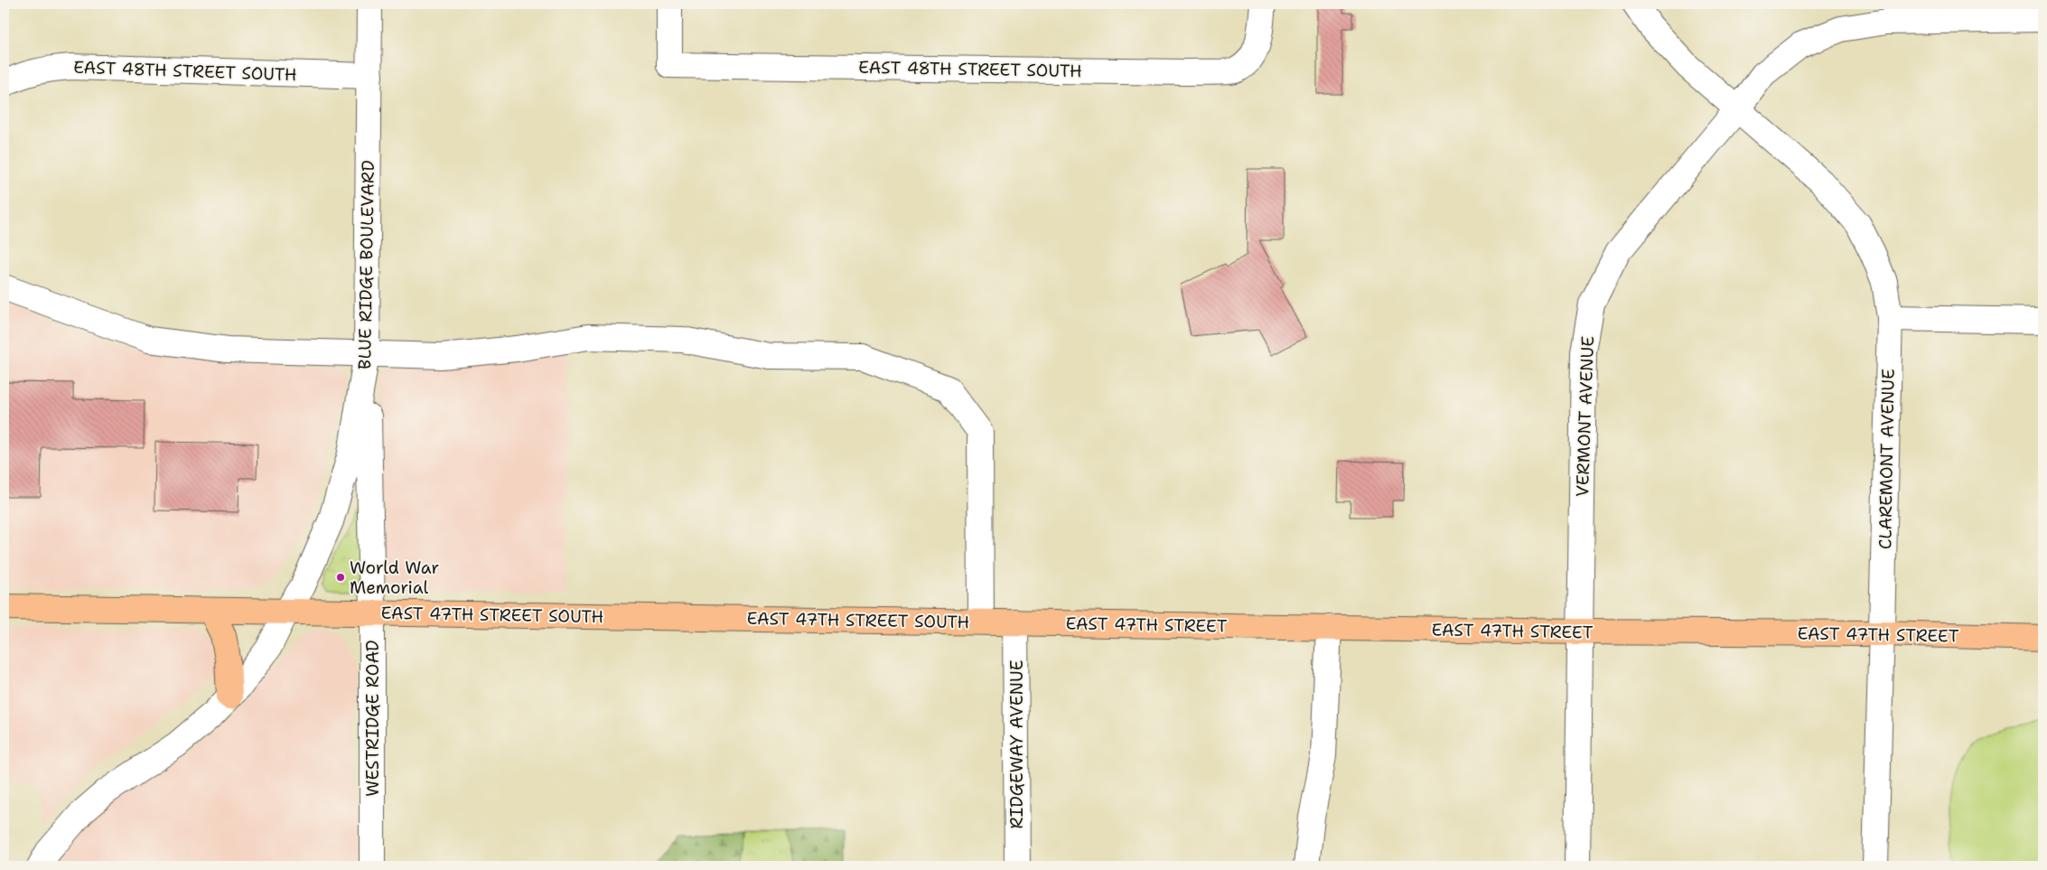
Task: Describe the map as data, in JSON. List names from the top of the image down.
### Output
{
  "streets": {
    "main road": ["EAST 47TH STREET SOUTH", "EAST 47TH STREET"],
    "street": [
      "EAST 48TH STREET SOUTH",
      "BLUE RIDGE BOULEVARD",
      "VERMONT AVENUE",
      "CLAREMONT AVENUE",
      "WESTRIDGE ROAD",
      "RIDGEWAY AVENUE"
    ]
  },
  "crossings": [
    ["EAST 48TH STREET SOUTH", "BLUE RIDGE BOULEVARD"],
    ["BLUE RIDGE BOULEVARD", "EAST 47TH STREET SOUTH"],
    ["BLUE RIDGE BOULEVARD", "WESTRIDGE ROAD"],
    ["VERMONT AVENUE", "CLAREMONT AVENUE"],
    ["VERMONT AVENUE", "EAST 47TH STREET"],
    ["CLAREMONT AVENUE", "EAST 47TH STREET"],
    ["EAST 47TH STREET SOUTH", "EAST 47TH STREET"],
    ["EAST 47TH STREET SOUTH", "WESTRIDGE ROAD"],
    ["EAST 47TH STREET", "RIDGEWAY AVENUE"]
  ],
  "places": ["World War Memorial"]
}
